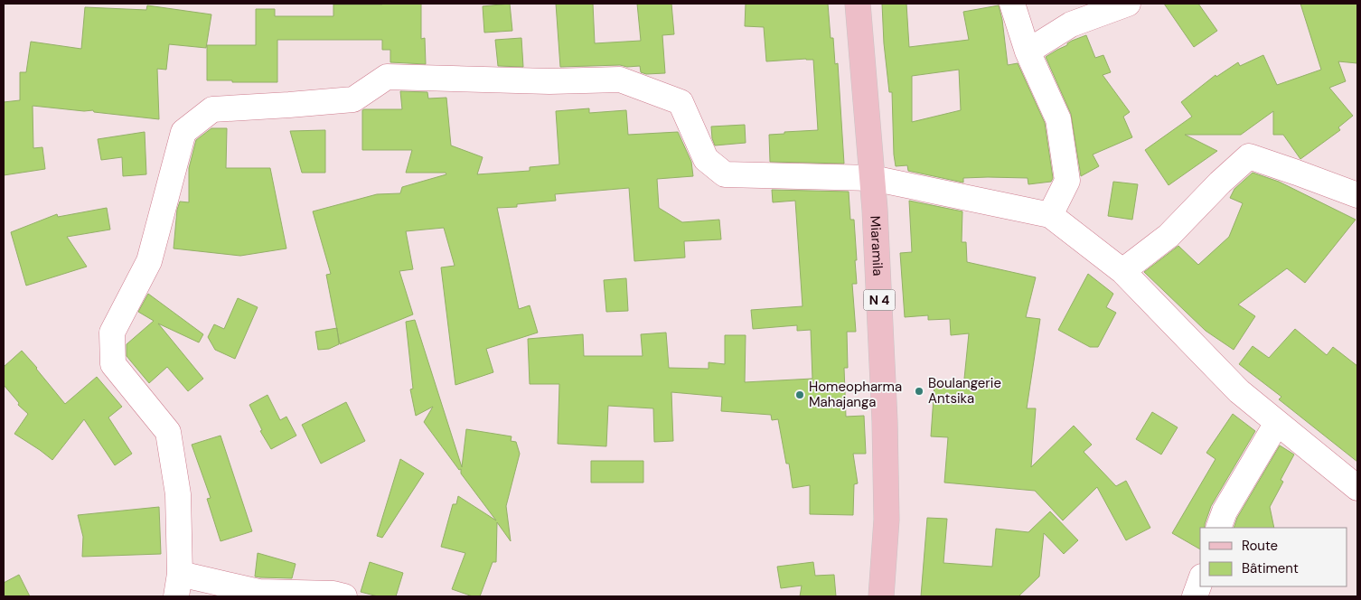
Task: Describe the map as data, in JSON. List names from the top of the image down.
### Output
{
  "streets": {
    "main road": ["Miaramila", "N 4"]
  },
  "places": ["Boulangerie Antsika", "Homeopharma Mahajanga"],
  "legend": ["Route", "Bâtiment"]
}
